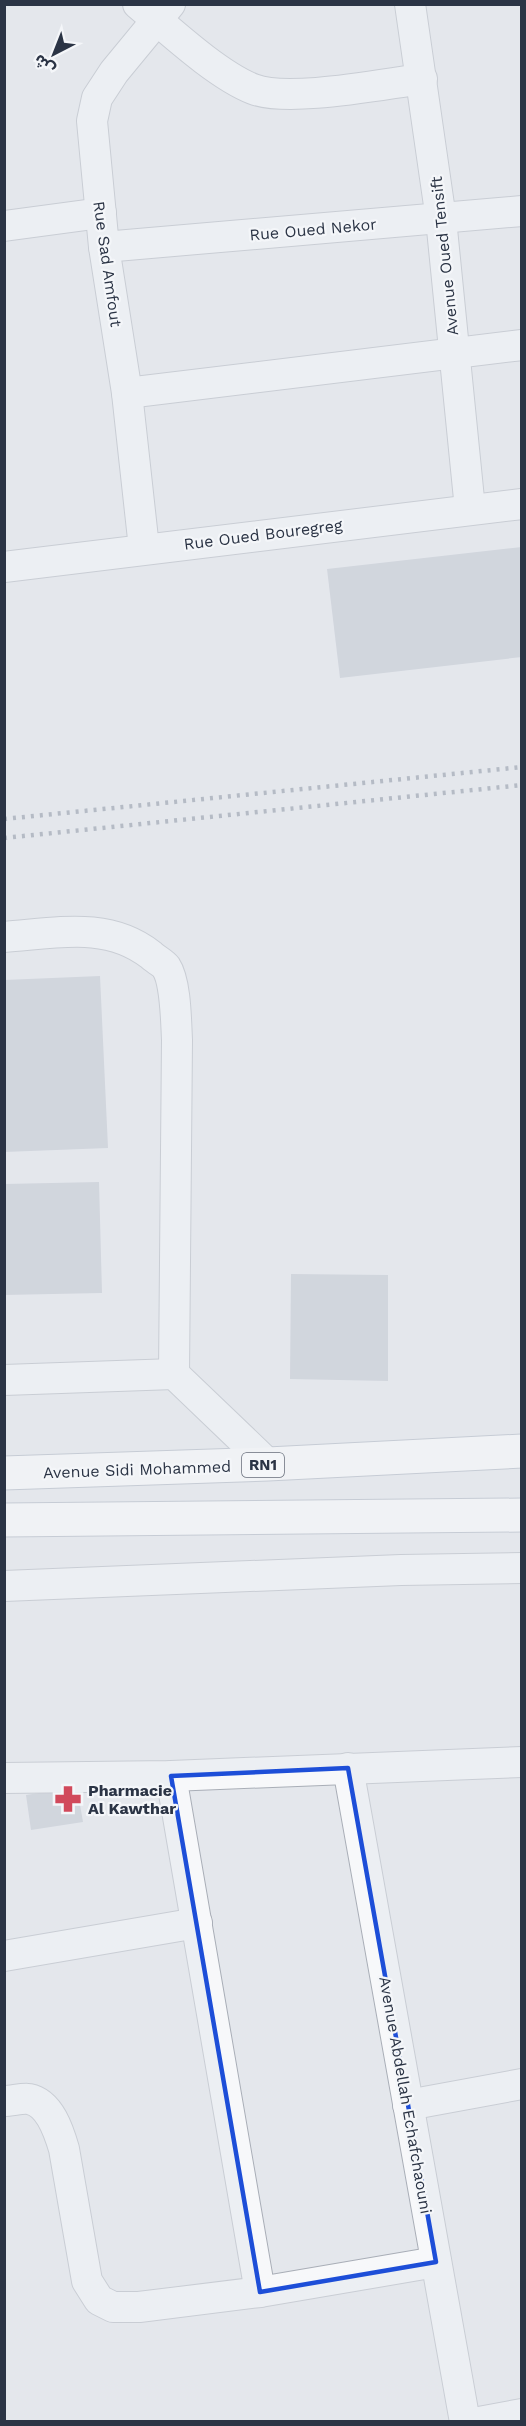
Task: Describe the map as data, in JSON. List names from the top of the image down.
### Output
{
  "streets": {
    "main road": ["RN1", "Avenue Sidi Mohammed"],
    "street": [
      "Rue Oued Nekor",
      "Avenue Oued Tensift",
      "Rue Sad Amfout",
      "Rue Oued Bouregreg",
      "Avenue Abdellah Echafchaouni"
    ]
  },
  "crossings": [
    ["Rue Oued Nekor", "Avenue Oued Tensift"],
    ["Rue Oued Nekor", "Rue Sad Amfout"],
    ["Avenue Oued Tensift", "Rue Oued Bouregreg"],
    ["Rue Sad Amfout", "Rue Oued Bouregreg"]
  ],
  "places": {
    "pharmacy": ["Pharmacie Al Kawthar"]
  },
  "north": "bottom left"
}
